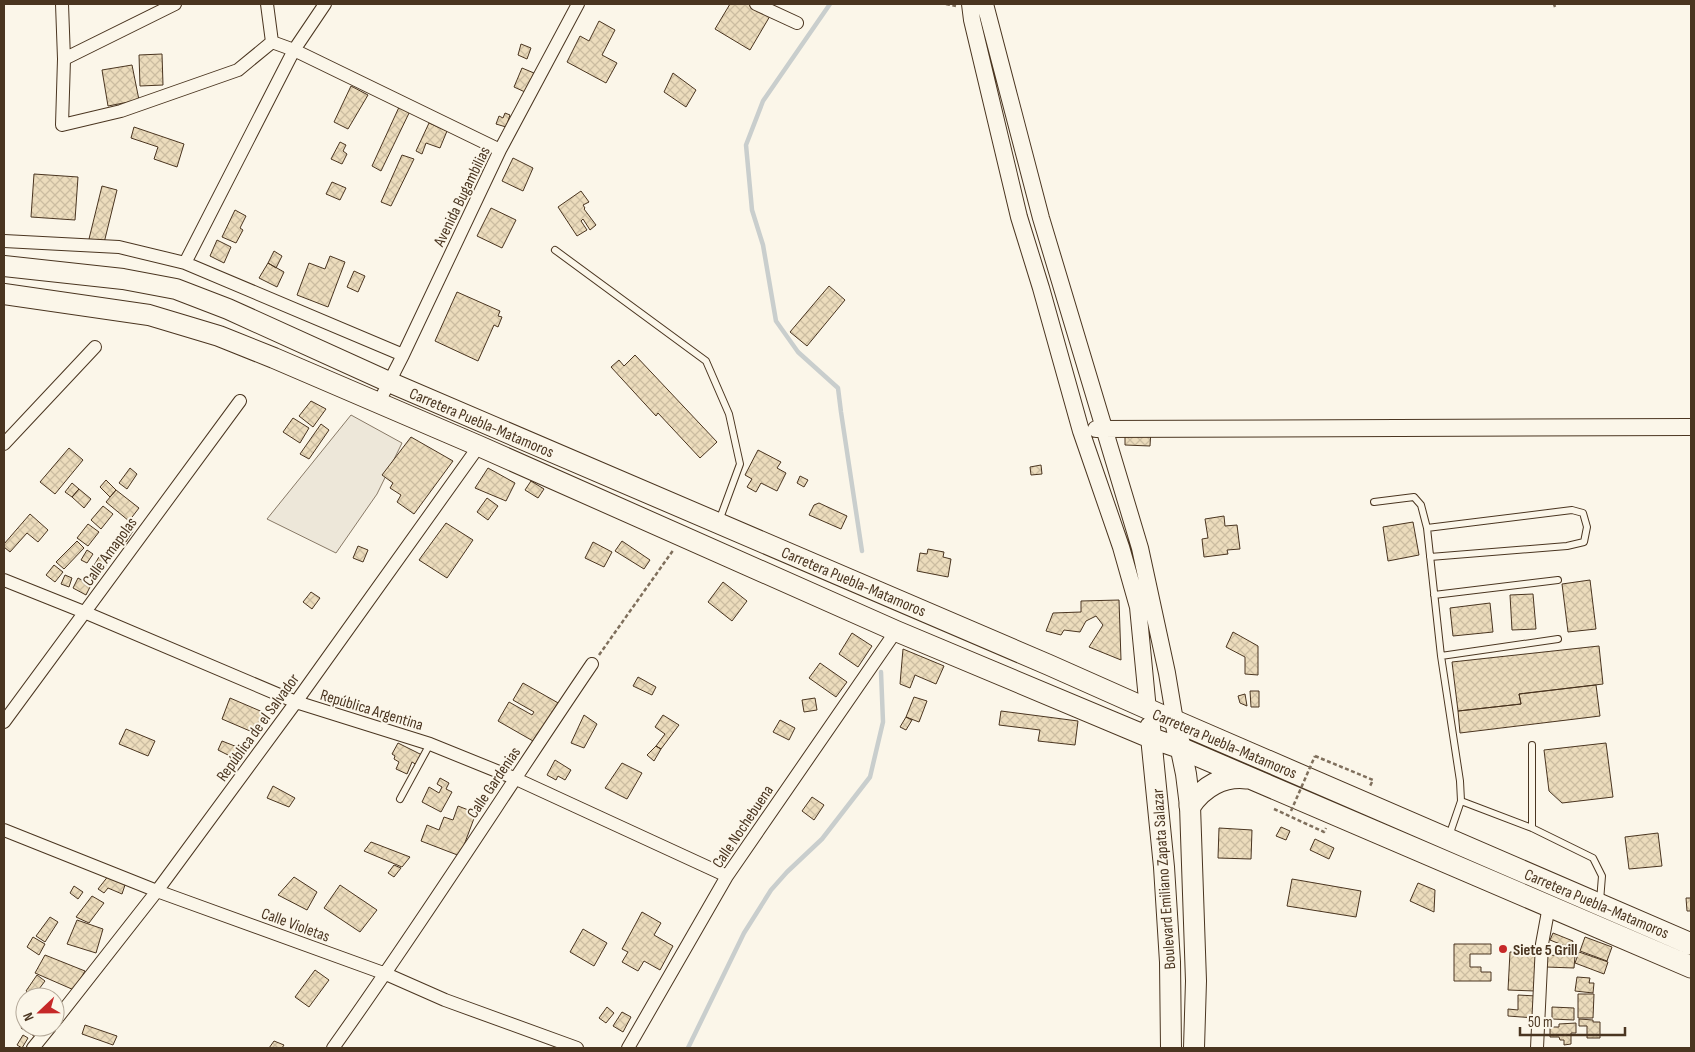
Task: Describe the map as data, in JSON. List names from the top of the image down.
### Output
{
  "streets": {
    "highway": ["Carretera Puebla-Matamoros"],
    "main road": ["Boulevard Emiliano Zapata Salazar"],
    "street": [
      "Avenida Bugambilias",
      "Calle Amapolas",
      "República Argentina",
      "República de el Salvador",
      "Calle Gardenias",
      "Calle Nochebuena",
      "Calle Violetas"
    ]
  },
  "crossings": [
    ["Avenida Bugambilias", "Carretera Puebla-Matamoros"],
    ["Carretera Puebla-Matamoros", "República de el Salvador"],
    ["Carretera Puebla-Matamoros", "Calle Nochebuena"],
    ["Carretera Puebla-Matamoros", "Boulevard Emiliano Zapata Salazar"],
    ["Calle Amapolas", "República Argentina"],
    ["República Argentina", "República de el Salvador"],
    ["República Argentina", "Calle Gardenias"],
    ["República Argentina", "Calle Nochebuena"],
    ["República de el Salvador", "Calle Violetas"],
    ["Calle Gardenias", "Calle Violetas"]
  ],
  "places": ["Siete 5 Grill"],
  "scale_bar": "50 m",
  "north": "left"
}
